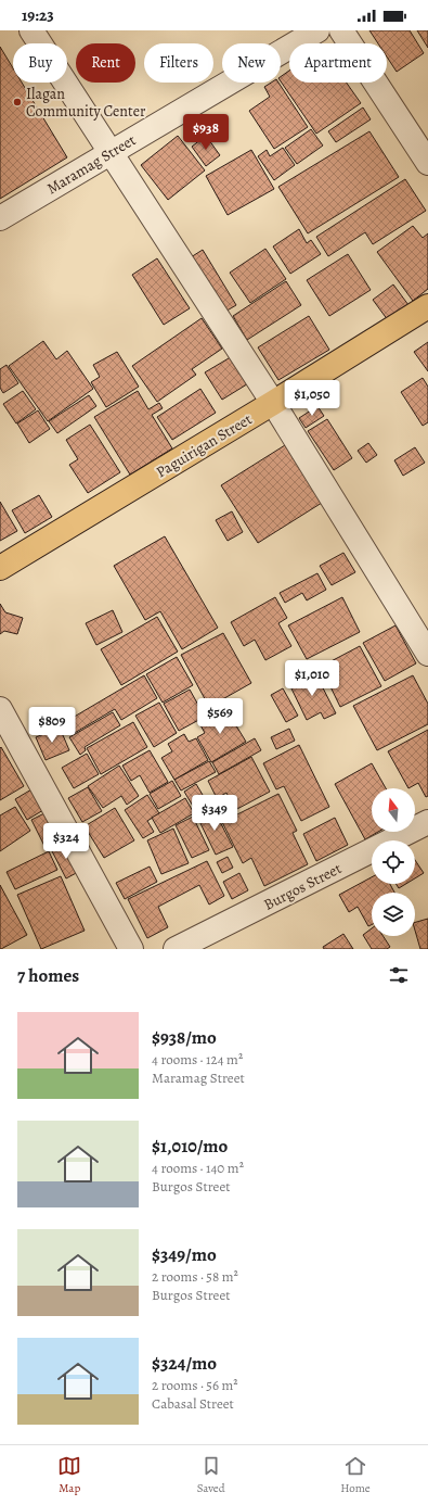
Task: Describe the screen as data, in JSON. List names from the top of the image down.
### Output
{
  "streets": {
    "main road": ["Paguirigan Street"],
    "street": ["Maramag Street", "Burgos Street"]
  },
  "places": ["Ilagan Community Center"],
  "north": "top",
  "page": {
    "status": "19:23",
    "chip": [
      "Buy",
      "Rent",
      "Filters",
      "New",
      "Apartment"
    ],
    "price": [
      "$938",
      "$1,050",
      "$1,010",
      "$569",
      "$809",
      "$349",
      "$324"
    ],
    "heading": "7 homes",
    "list": [
      {
        "name": "$938/mo",
        "note": "4 rooms · 124 m² · Maramag Street"
      },
      {
        "name": "$1,010/mo",
        "note": "4 rooms · 140 m² · Burgos Street"
      },
      {
        "name": "$349/mo",
        "note": "2 rooms · 58 m² · Burgos Street"
      },
      {
        "name": "$324/mo",
        "note": "2 rooms · 56 m² · Cabasal Street"
      }
    ],
    "tabs": ["Map", "Saved", "Home"]
  }
}
